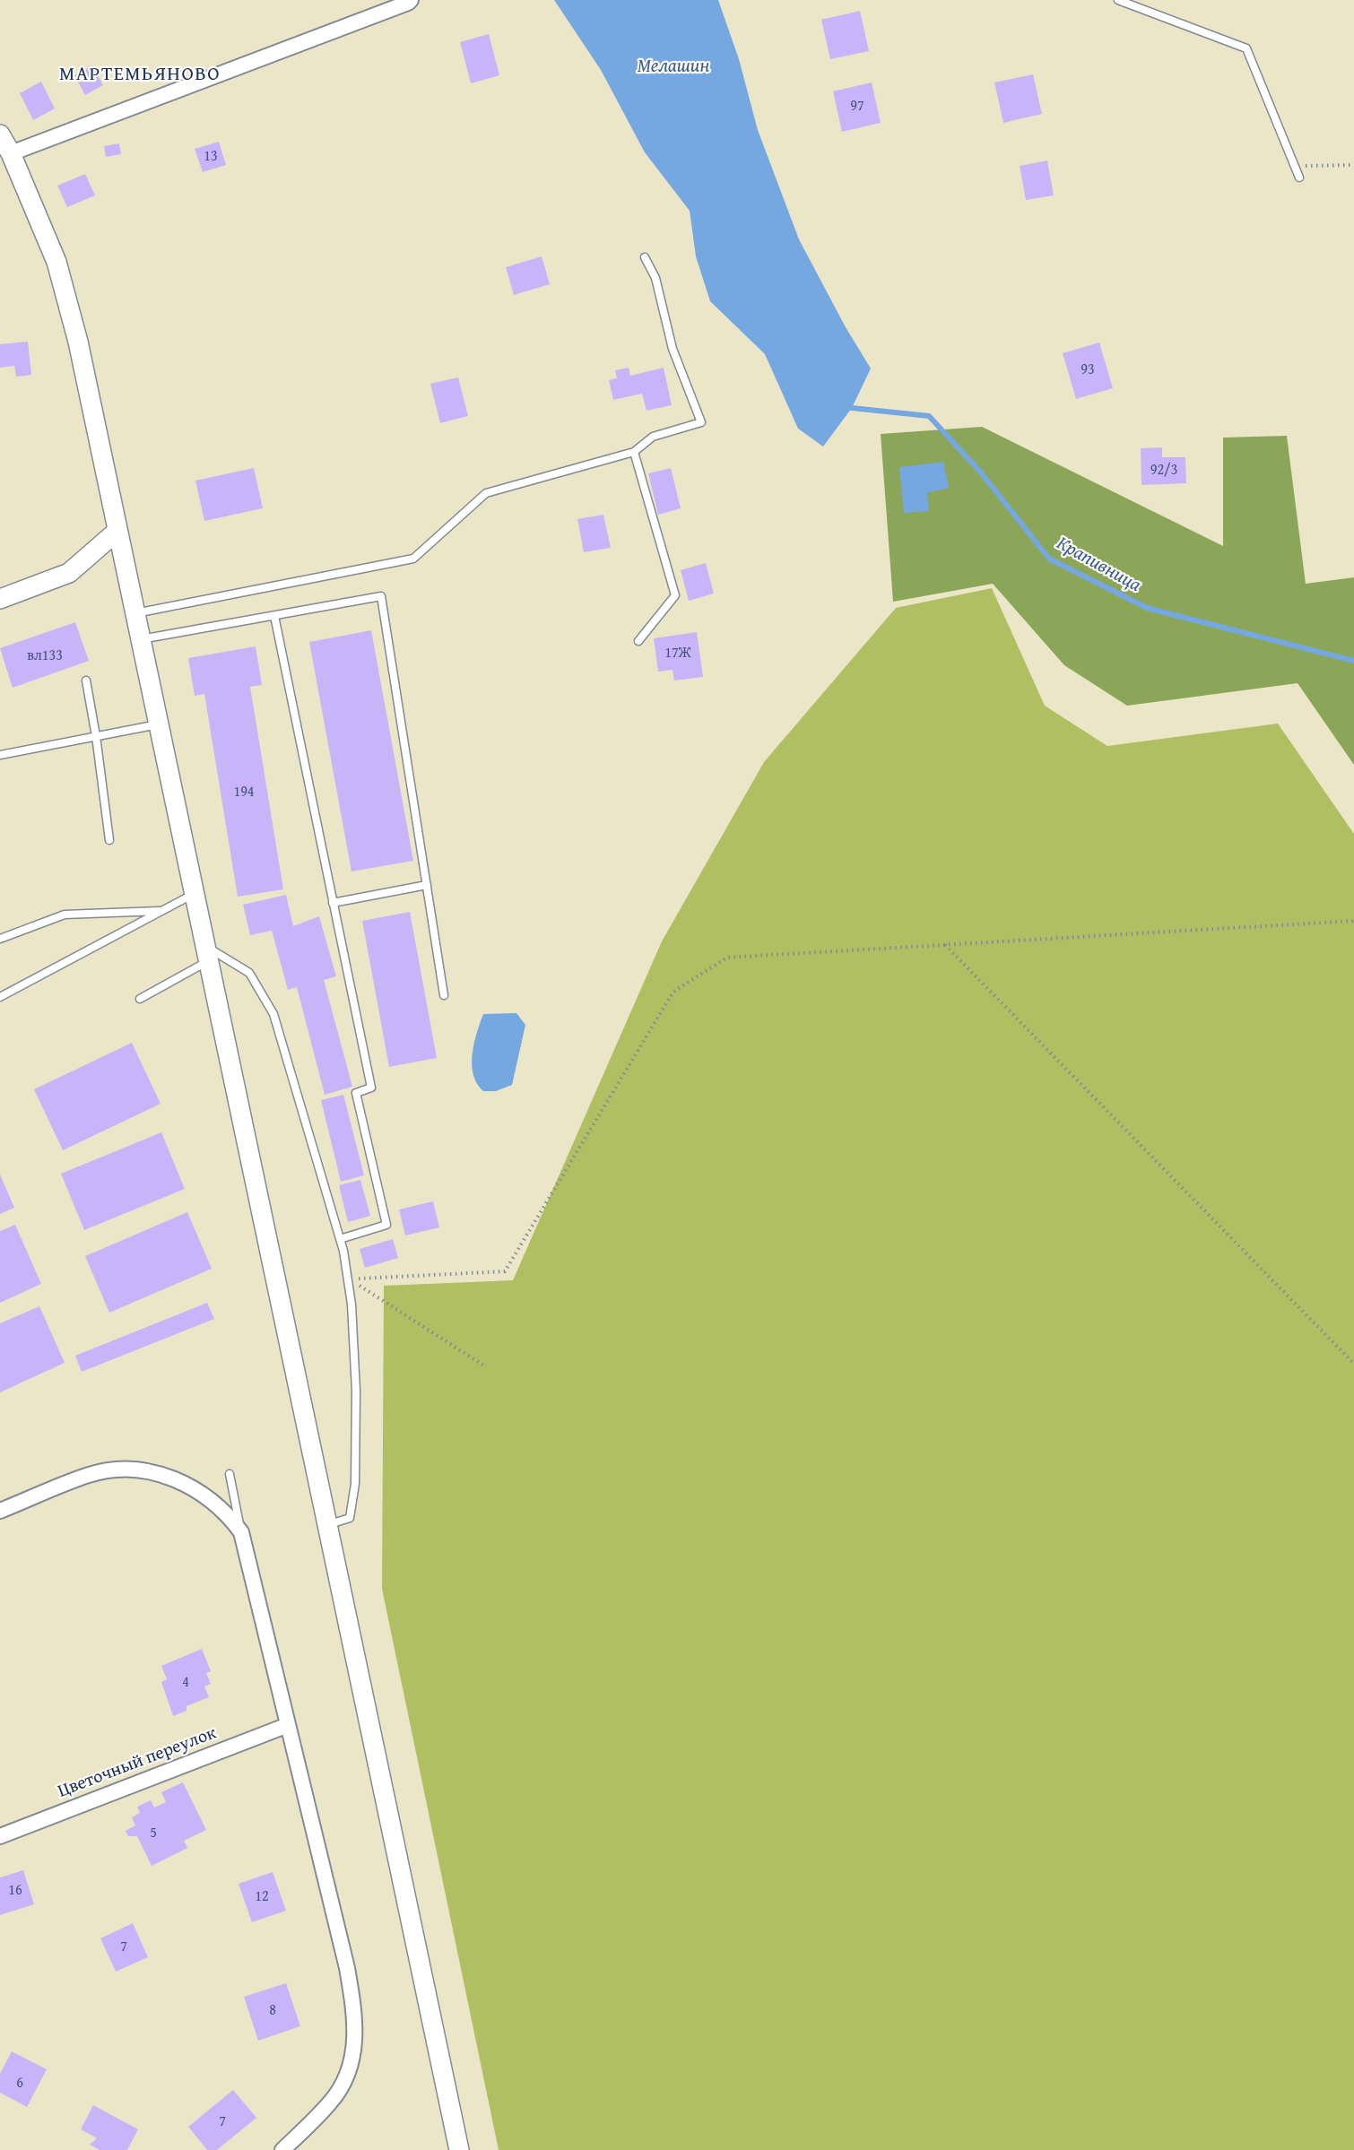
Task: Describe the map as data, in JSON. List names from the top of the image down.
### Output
{
  "streets": {
    "street": ["Цветочный переулок"]
  },
  "districts": ["МАРТЕМЬЯНОВО"],
  "water": ["Мелашин", "Крапивница"],
  "house_numbers": [
    "97",
    "13",
    "93",
    "92/3",
    "17Ж",
    "вл133",
    "194",
    "4",
    "5",
    "16",
    "12",
    "7",
    "8",
    "6",
    "7"
  ]
}
